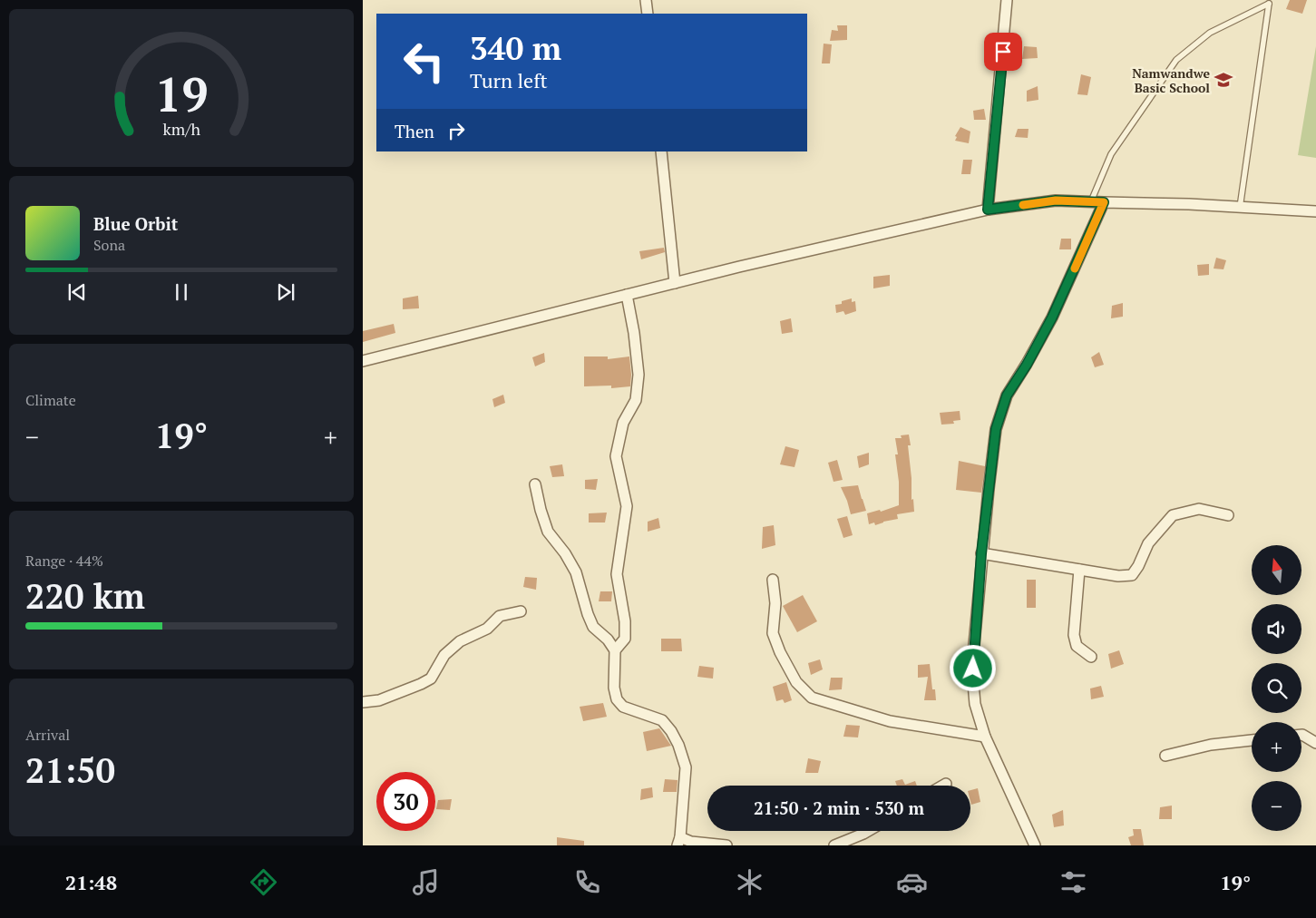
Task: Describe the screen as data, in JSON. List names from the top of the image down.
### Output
{
  "places": {
    "school or university": ["Namwandwe Basic School"]
  },
  "north": "top",
  "page": {
    "turn": ["340 m", "Turn left"],
    "then": "Then",
    "song": ["Blue Orbit", "Sona"],
    "tile": [
      "Climate",
      ["Range · 44%", "220 km"],
      ["Arrival", "21:50"]
    ],
    "heat": ["−", "19°", "+"],
    "map_buttons": ["+", "−"],
    "limit": "30",
    "trip": "21:50 · 2 min · 530 m",
    "tabs": ["21:48", "19°"],
    "gauge": ["19", "km/h"]
  }
}
